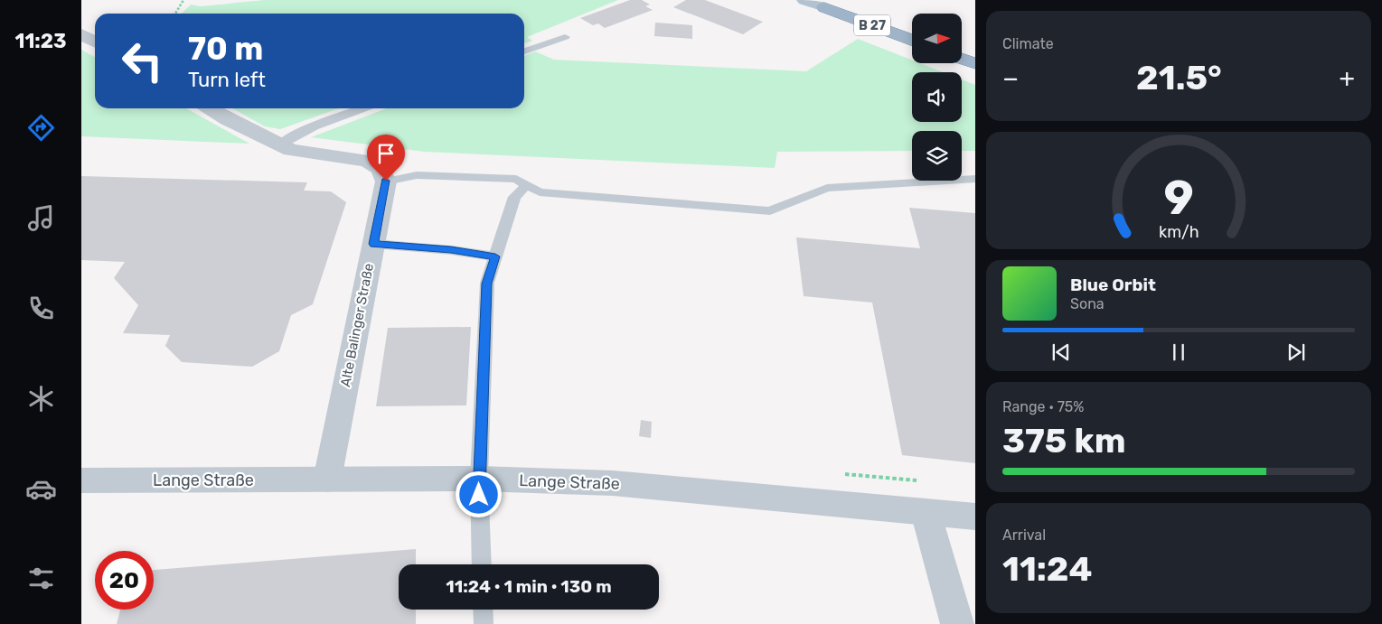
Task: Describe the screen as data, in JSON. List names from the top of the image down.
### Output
{
  "streets": {
    "highway": ["B 27"],
    "street": ["Alte Balinger Straße", "Lange Straße"]
  },
  "crossings": [
    ["Alte Balinger Straße", "Lange Straße"]
  ],
  "north": "right",
  "page": {
    "tabs": "11:23",
    "tile": [
      "Climate",
      ["Range · 75%", "375 km"],
      ["Arrival", "11:24"]
    ],
    "turn": ["70 m", "Turn left"],
    "heat": ["−", "21.5°", "+"],
    "song": ["Blue Orbit", "Sona"],
    "limit": "20",
    "trip": "11:24 · 1 min · 130 m",
    "gauge": ["9", "km/h"]
  }
}
